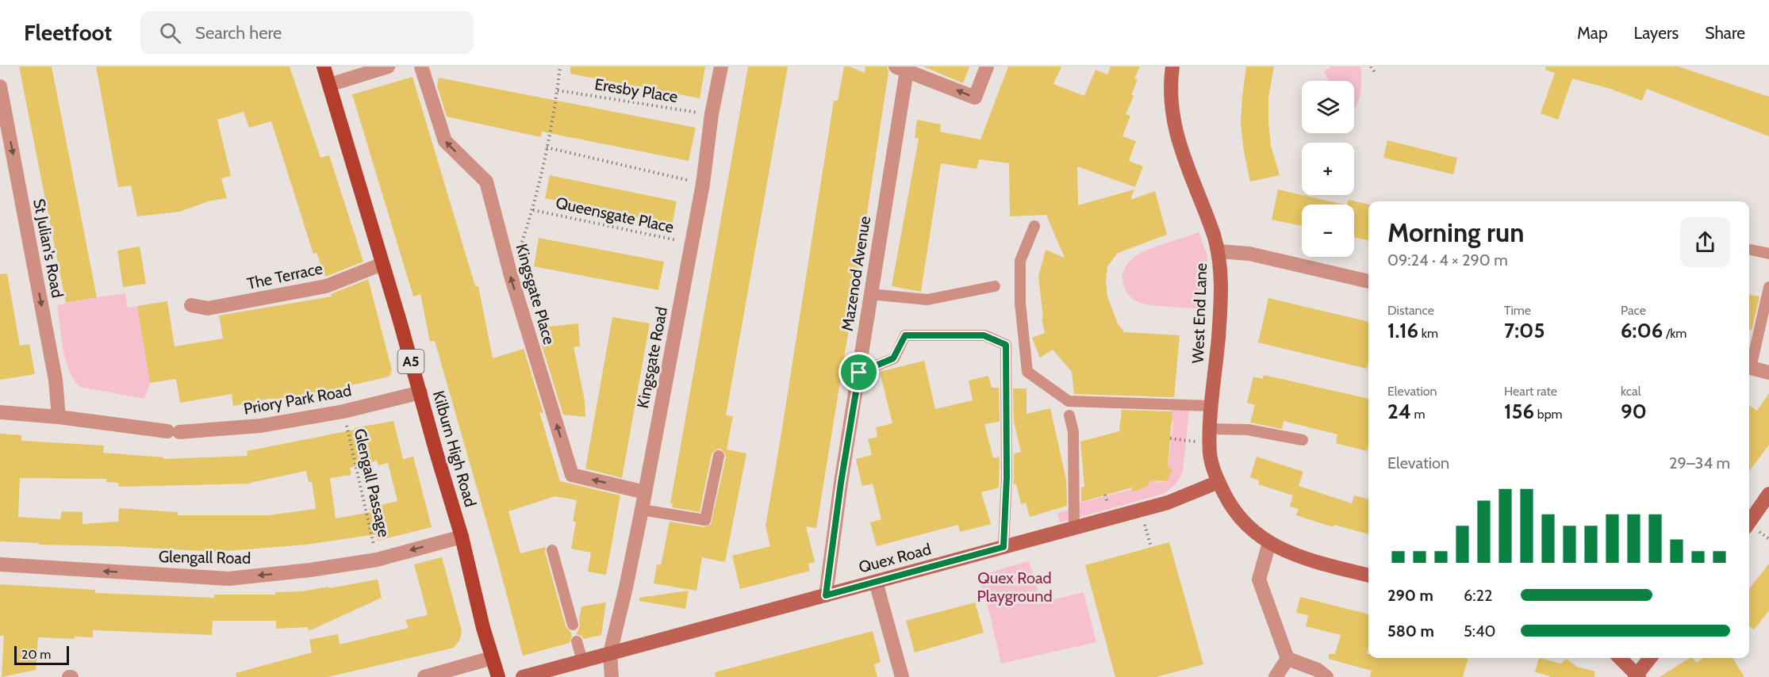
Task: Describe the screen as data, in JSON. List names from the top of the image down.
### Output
{
  "streets": {
    "main road": [
      "West End Lane",
      "A5",
      "Kilburn High Road",
      "Quex Road"
    ],
    "street": [
      "St Julian's Road",
      "Mazenod Avenue",
      "The Terrace",
      "Kingsgate Place",
      "Kingsgate Road",
      "Priory Park Road",
      "Glengall Road"
    ],
    "path": ["Eresby Place", "Queensgate Place", "Glengall Passage"]
  },
  "crossings": [
    ["Eresby Place", "Kingsgate Road"],
    ["Queensgate Place", "Kingsgate Road"],
    ["St Julian's Road", "Priory Park Road"],
    ["Mazenod Avenue", "Quex Road"],
    ["The Terrace", "Kilburn High Road"],
    ["Kingsgate Place", "Kingsgate Road"],
    ["West End Lane", "Quex Road"],
    ["Kingsgate Road", "Quex Road"],
    ["Priory Park Road", "Kilburn High Road"],
    ["Priory Park Road", "Glengall Passage"],
    ["Kilburn High Road", "Glengall Road"],
    ["Glengall Passage", "Glengall Road"]
  ],
  "one_way": ["St Julian's Road", "Kingsgate Place", "Glengall Road"],
  "parks": ["Quex Road Playground"],
  "scale_bar": "20 m",
  "page": {
    "header": "Fleetfoot",
    "search": "Search here",
    "nav": ["Map", "Layers", "Share"],
    "map_buttons": ["+", "−"],
    "heading": ["Morning run", "09:24 · 4 × 290 m"],
    "stats": [
      ["Distance", "1.16 km"],
      ["Time", "7:05"],
      ["Pace", "6:06 /km"],
      ["Elevation", "24 m"],
      ["Heart rate", "156 bpm"],
      ["kcal", "90"]
    ],
    "chart": ["Elevation", "29–34 m"],
    "list": [
      {
        "name": "290 m",
        "note": "6:22"
      },
      {
        "name": "580 m",
        "note": "5:40"
      }
    ],
    "scale": "20 m"
  }
}
